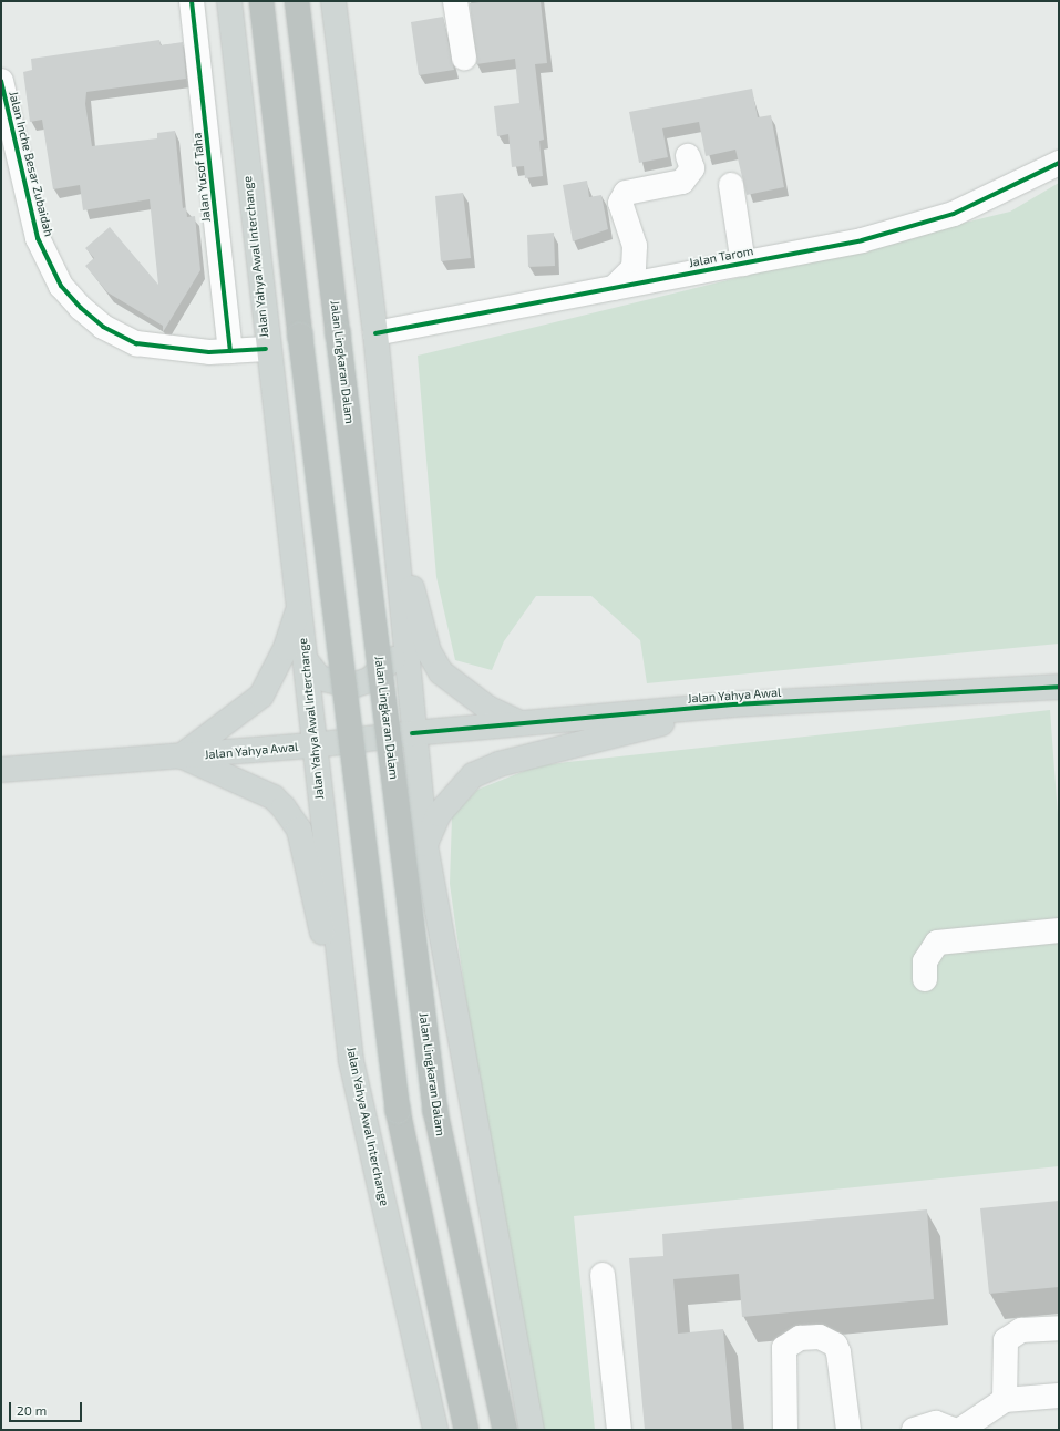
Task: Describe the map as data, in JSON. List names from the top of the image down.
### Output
{
  "streets": {
    "highway": ["Jalan Lingkaran Dalam"],
    "main road": ["Jalan Yahya Awal Interchange", "Jalan Yahya Awal"],
    "street": ["Jalan Inche Besar Zubaidah", "Jalan Yusof Taha", "Jalan Tarom"]
  },
  "crossings": [
    ["Jalan Inche Besar Zubaidah", "Jalan Yusof Taha"],
    ["Jalan Inche Besar Zubaidah", "Jalan Yahya Awal Interchange"],
    ["Jalan Yahya Awal Interchange", "Jalan Yahya Awal"]
  ],
  "scale_bar": "20 m"
}
